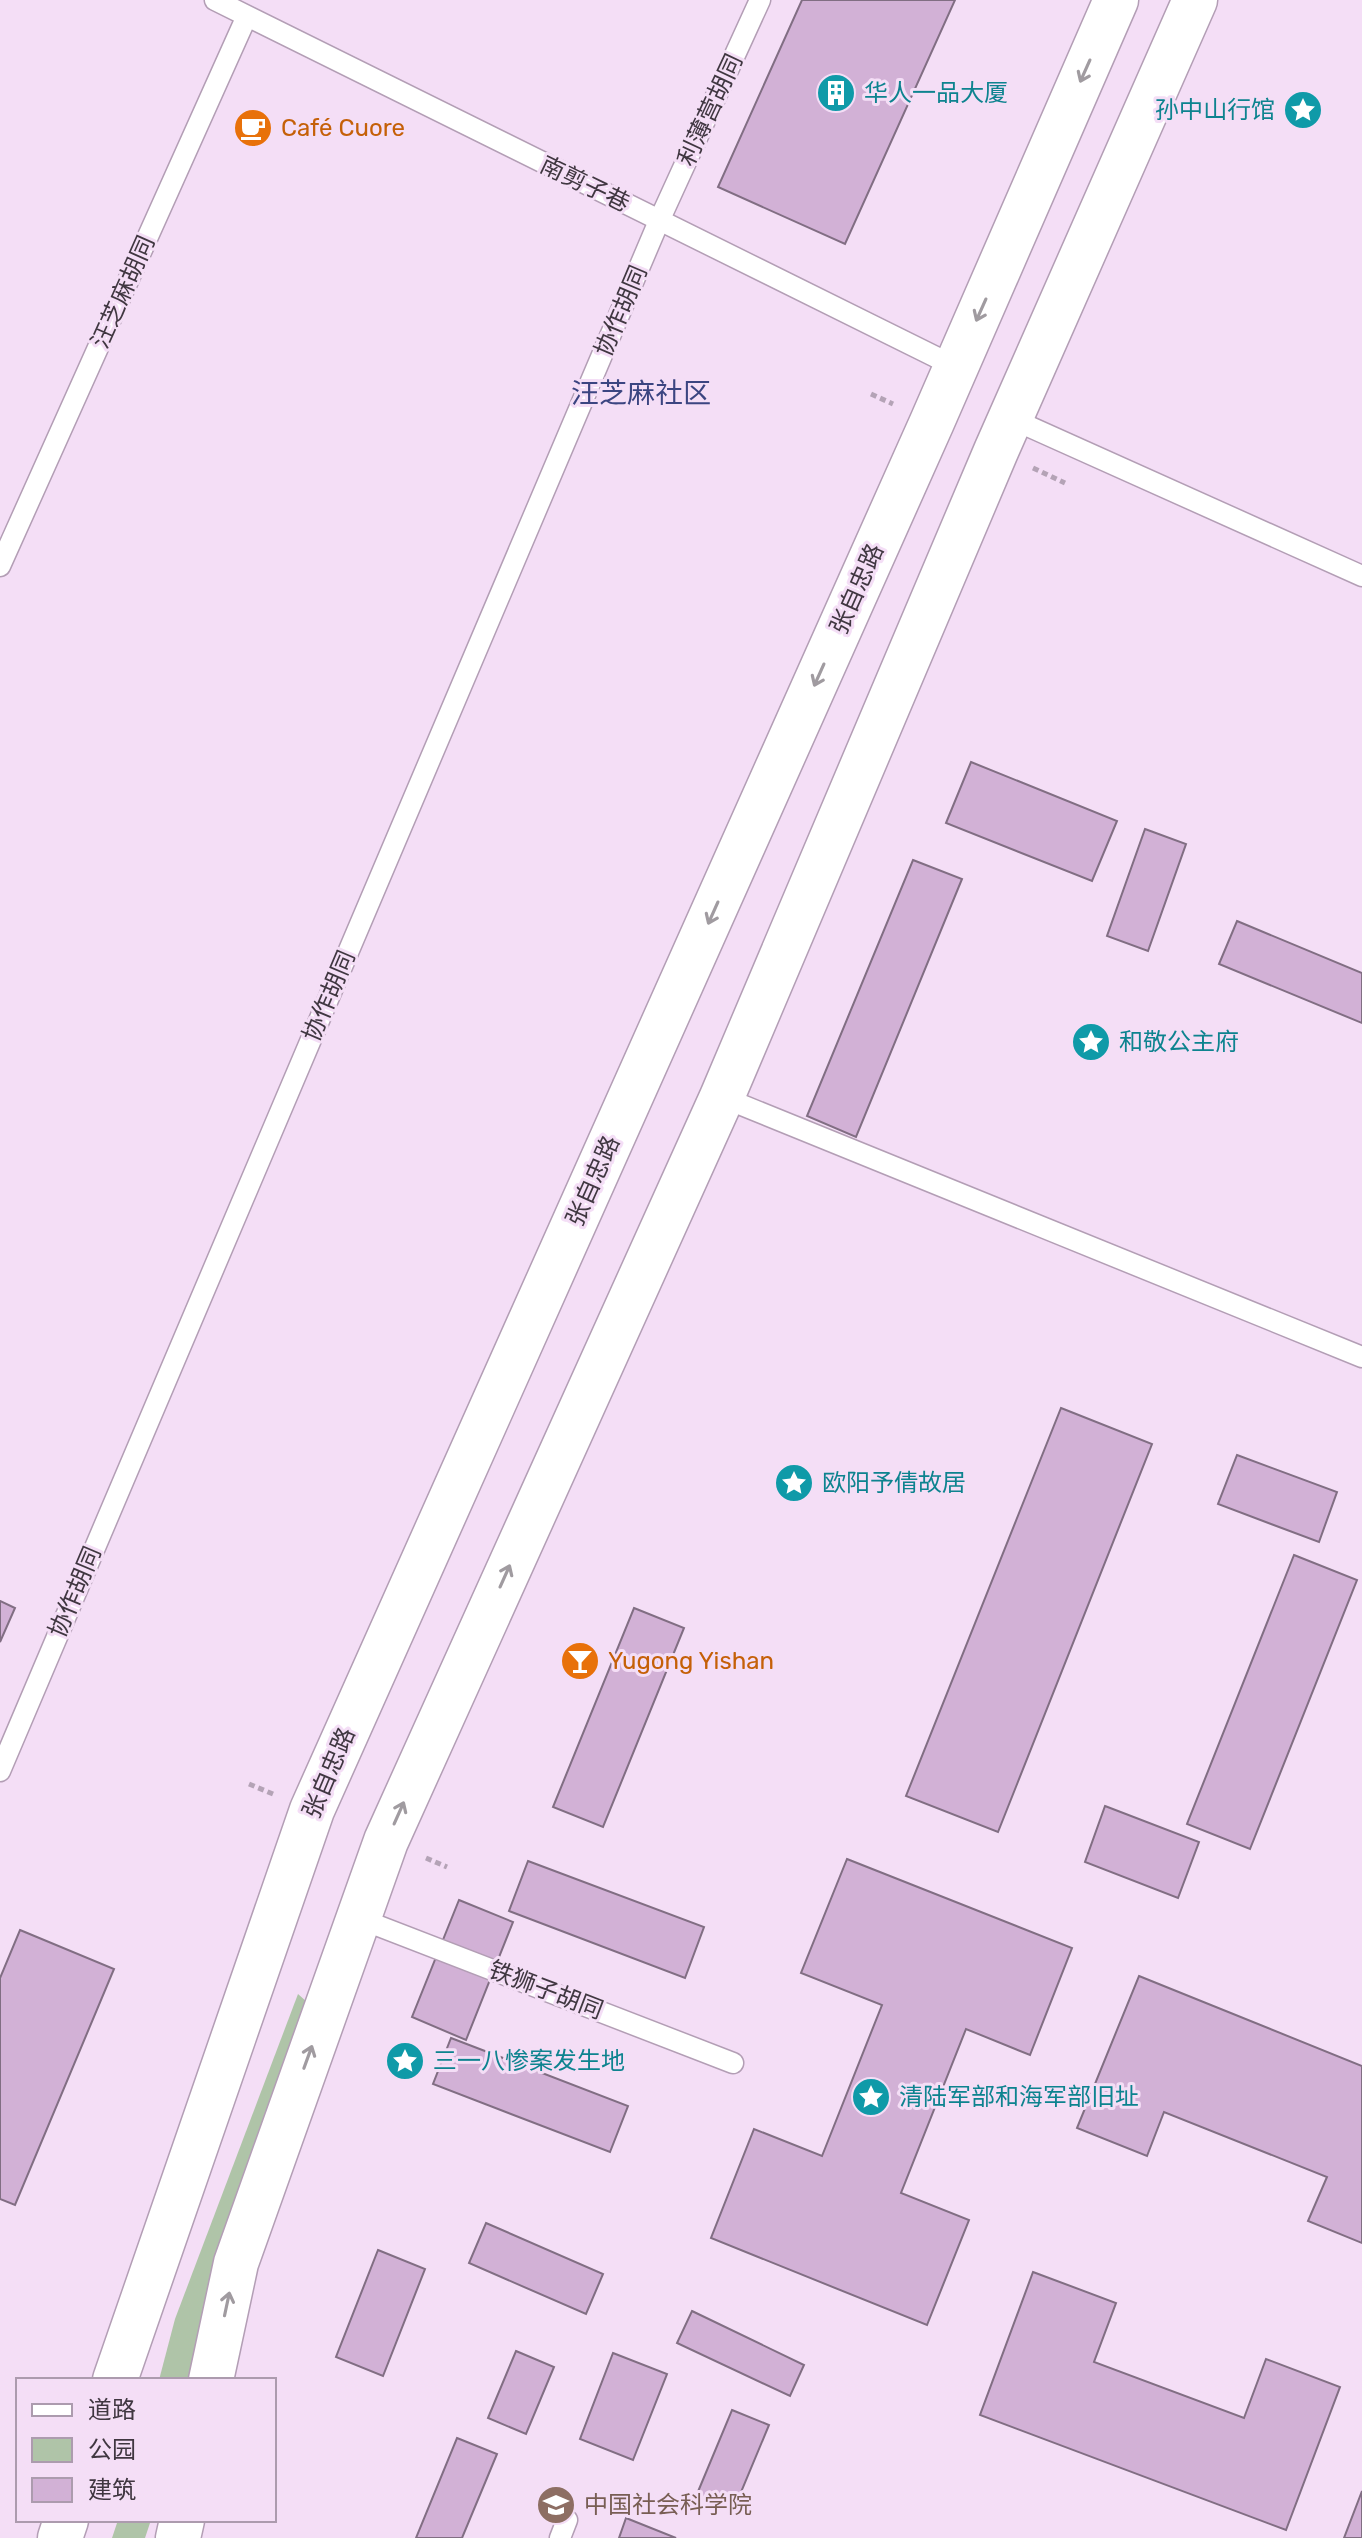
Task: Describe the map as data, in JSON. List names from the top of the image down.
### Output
{
  "streets": {
    "main road": ["张自忠路"],
    "lane": [
      "利薄营胡同",
      "南剪子巷",
      "汪芝麻胡同",
      "协作胡同",
      "铁狮子胡同"
    ]
  },
  "crossings": [
    ["利薄营胡同", "南剪子巷"],
    ["利薄营胡同", "协作胡同"],
    ["南剪子巷", "汪芝麻胡同"],
    ["南剪子巷", "协作胡同"],
    ["南剪子巷", "张自忠路"]
  ],
  "districts": ["汪芝麻社区"],
  "places": {
    "building": ["华人一品大厦"],
    "place": [
      "孙中山行馆",
      "和敬公主府",
      "欧阳予倩故居",
      "三一八惨案发生地",
      "清陆军部和海军部旧址"
    ],
    "cafe": ["Café Cuore"],
    "bar": ["Yugong Yishan"],
    "school or university": ["中国社会科学院"]
  },
  "legend": ["道路", "公园", "建筑"]
}
